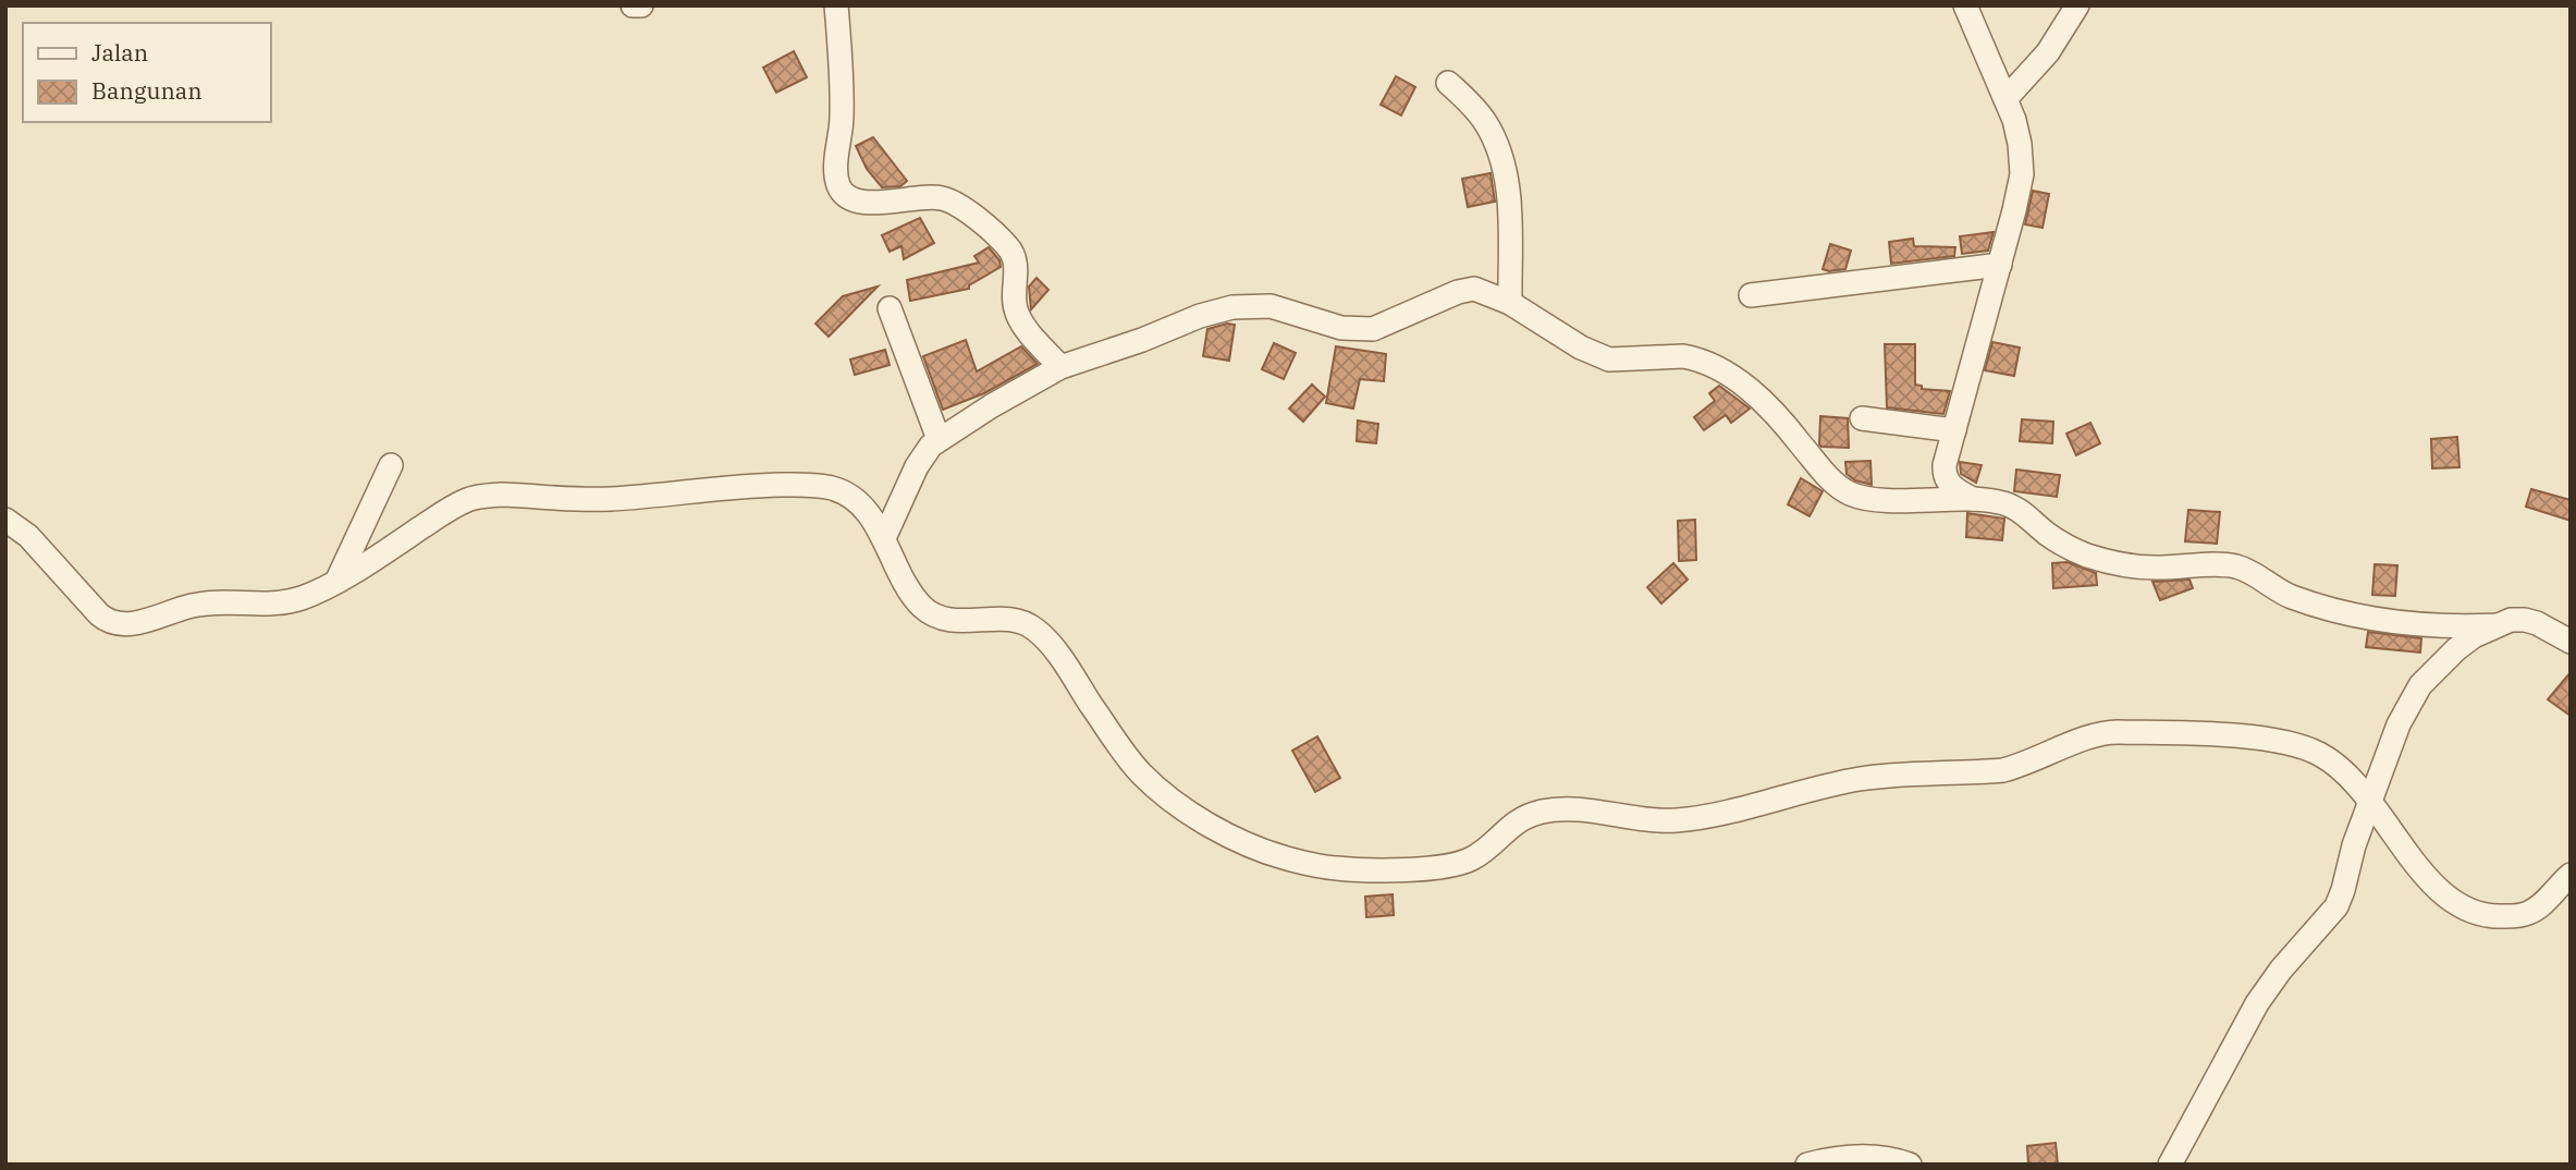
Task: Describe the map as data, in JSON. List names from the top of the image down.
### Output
{
  "legend": ["Jalan", "Bangunan"]
}
